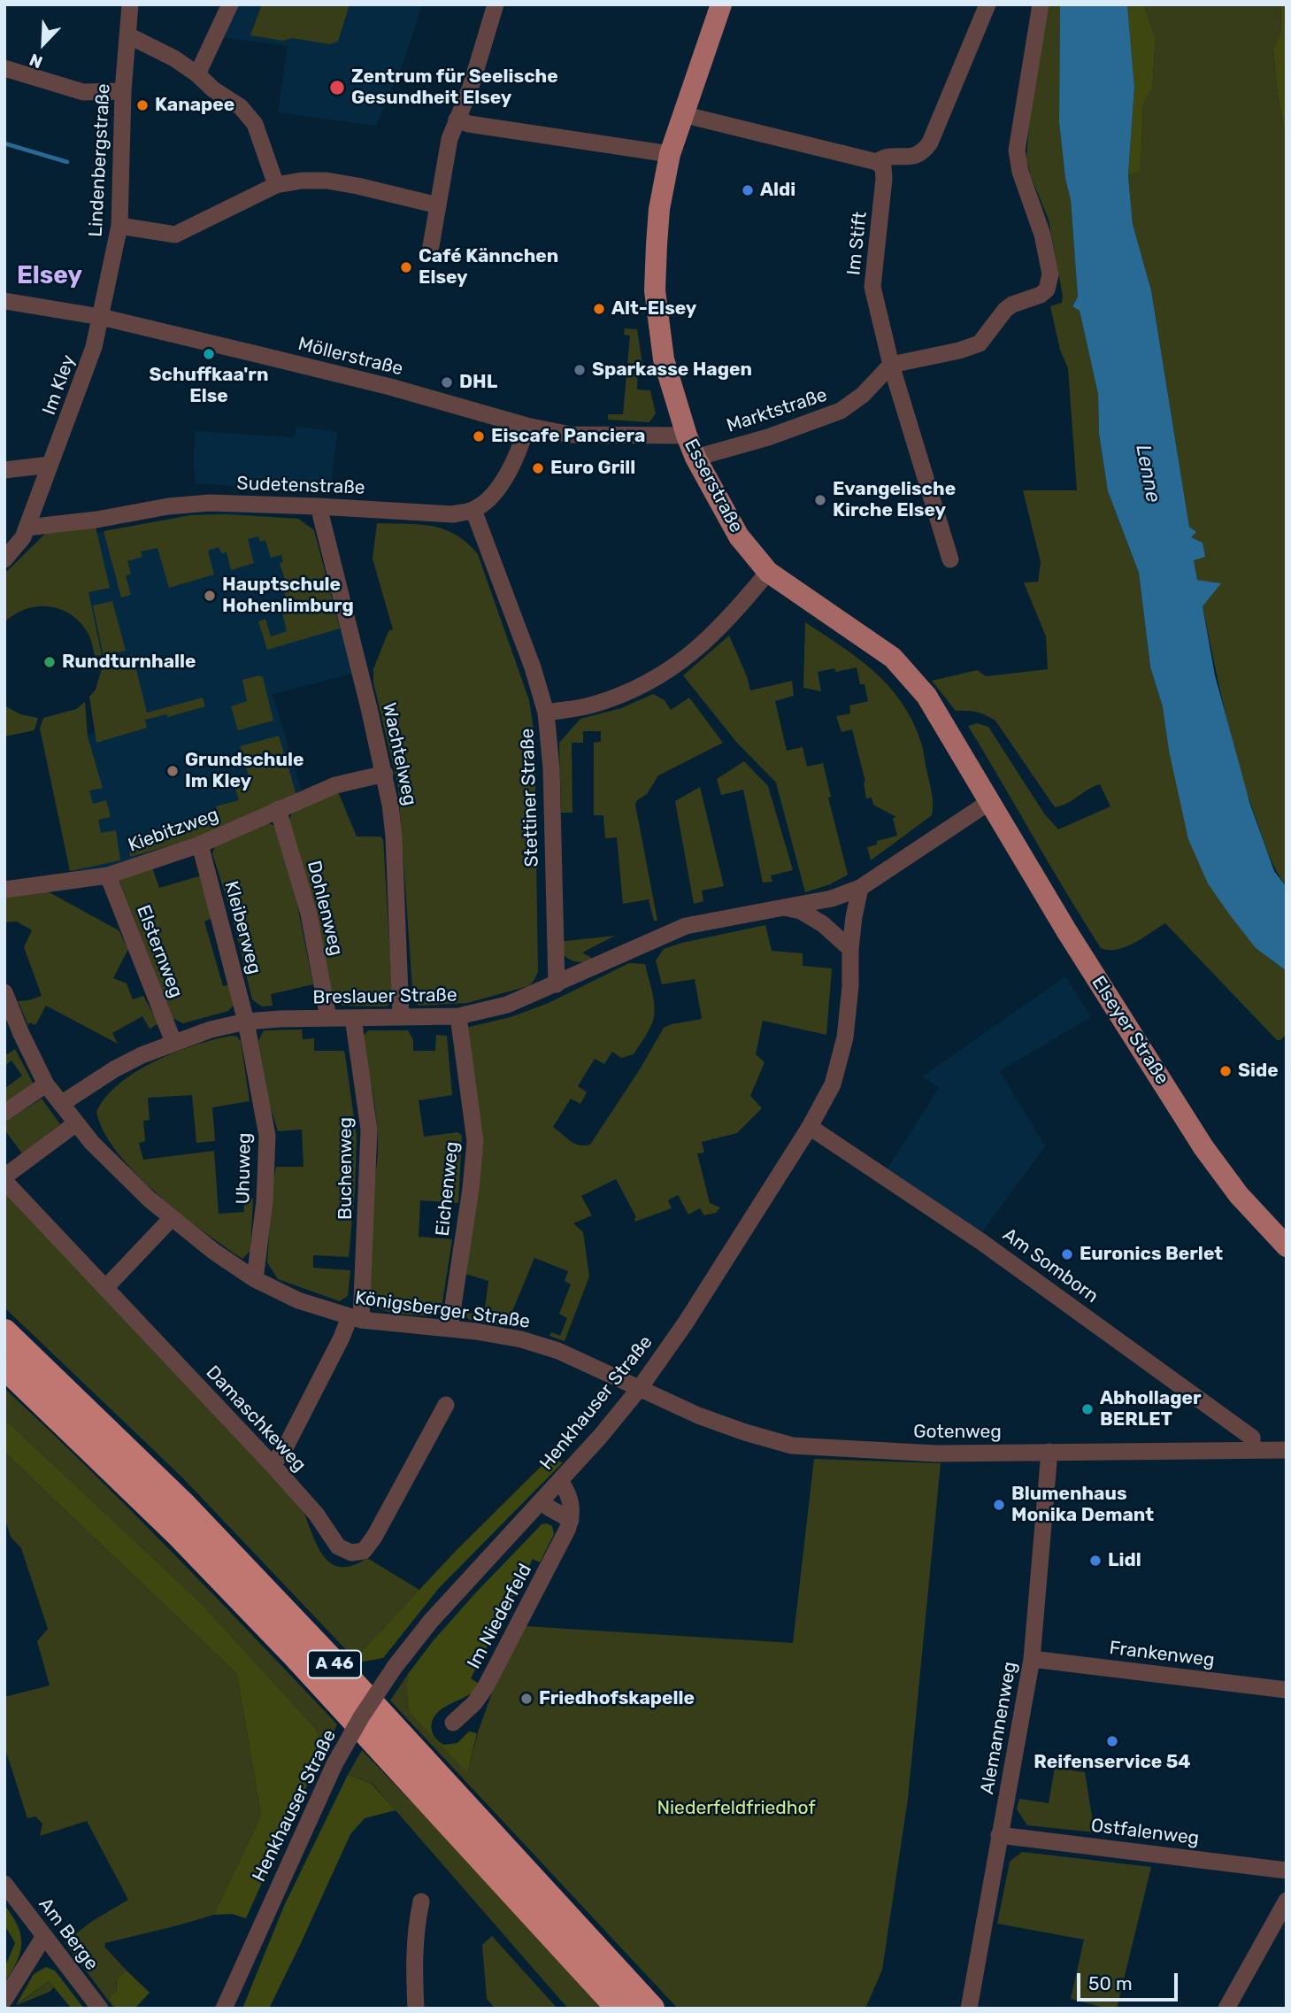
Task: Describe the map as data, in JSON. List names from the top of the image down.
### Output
{
  "streets": {
    "highway": ["A 46"],
    "main road": ["Esserstraße", "Elseyer Straße"],
    "street": [
      "Lindenbergstraße",
      "Im Stift",
      "Möllerstraße",
      "Im Kley",
      "Marktstraße",
      "Sudetenstraße",
      "Wachtelweg",
      "Stettiner Straße",
      "Kiebitzweg",
      "Dohlenweg",
      "Kleiberweg",
      "Elsternweg",
      "Breslauer Straße",
      "Uhuweg",
      "Buchenweg",
      "Eichenweg",
      "Am Somborn",
      "Königsberger Straße",
      "Henkhauser Straße",
      "Damaschkeweg",
      "Gotenweg",
      "Im Niederfeld",
      "Frankenweg",
      "Alemannenweg",
      "Ostfalenweg",
      "Am Berge"
    ]
  },
  "crossings": [
    ["Lindenbergstraße", "Möllerstraße"],
    ["Lindenbergstraße", "Im Kley"],
    ["Im Stift", "Marktstraße"],
    ["Möllerstraße", "Im Kley"],
    ["Möllerstraße", "Esserstraße"],
    ["Im Kley", "Sudetenstraße"],
    ["Marktstraße", "Esserstraße"],
    ["Sudetenstraße", "Wachtelweg"],
    ["Sudetenstraße", "Stettiner Straße"],
    ["Esserstraße", "Elseyer Straße"],
    ["Wachtelweg", "Kiebitzweg"],
    ["Wachtelweg", "Breslauer Straße"],
    ["Stettiner Straße", "Breslauer Straße"],
    ["Kiebitzweg", "Dohlenweg"],
    ["Kiebitzweg", "Kleiberweg"],
    ["Kiebitzweg", "Elsternweg"],
    ["Dohlenweg", "Breslauer Straße"],
    ["Kleiberweg", "Breslauer Straße"],
    ["Kleiberweg", "Uhuweg"],
    ["Elsternweg", "Breslauer Straße"],
    ["Breslauer Straße", "Uhuweg"],
    ["Breslauer Straße", "Buchenweg"],
    ["Breslauer Straße", "Eichenweg"],
    ["Breslauer Straße", "Königsberger Straße"],
    ["Breslauer Straße", "Henkhauser Straße"],
    ["Uhuweg", "Königsberger Straße"],
    ["Buchenweg", "Königsberger Straße"],
    ["Eichenweg", "Königsberger Straße"],
    ["Am Somborn", "Henkhauser Straße"],
    ["Am Somborn", "Gotenweg"],
    ["Königsberger Straße", "Henkhauser Straße"],
    ["Königsberger Straße", "Gotenweg"],
    ["Henkhauser Straße", "Gotenweg"],
    ["Gotenweg", "Alemannenweg"],
    ["Frankenweg", "Alemannenweg"],
    ["Alemannenweg", "Ostfalenweg"]
  ],
  "districts": ["Elsey"],
  "water": ["Lenne"],
  "parks": ["Niederfeldfriedhof"],
  "places": [
    "Zentrum für Seelische Gesundheit Elsey",
    "Kanapee",
    "Aldi",
    "Café Kännchen Elsey",
    "Alt-Elsey",
    "Schuffkaa'rn Else",
    "Sparkasse Hagen",
    "DHL",
    "Eiscafe Panciera",
    "Euro Grill",
    "Evangelische Kirche Elsey",
    "Hauptschule Hohenlimburg",
    "Rundturnhalle",
    "Grundschule Im Kley",
    "Side",
    "Euronics Berlet",
    "Abhollager BERLET",
    "Blumenhaus Monika Demant",
    "Lidl",
    "Friedhofskapelle",
    "Reifenservice 54"
  ],
  "scale_bar": "50 m",
  "north": "bottom left"
}
